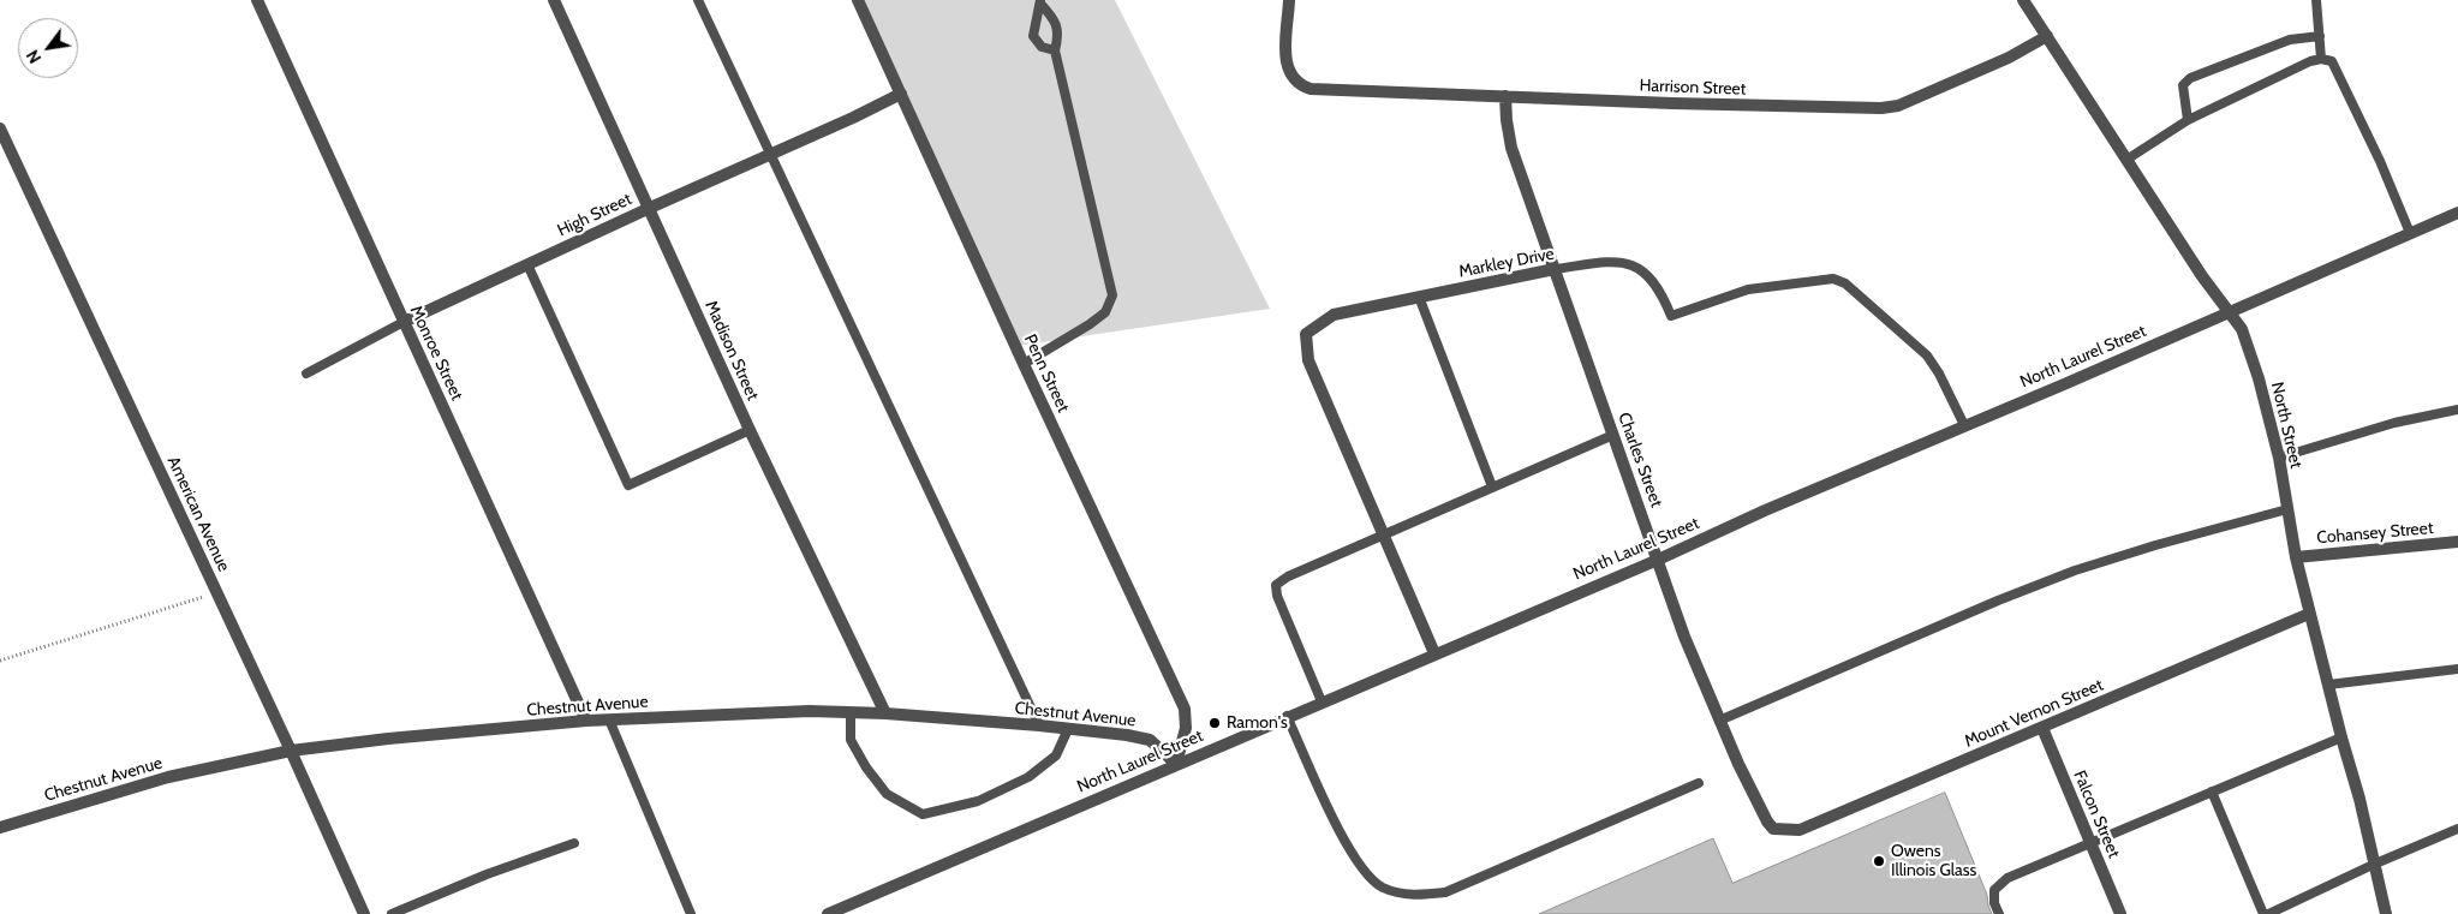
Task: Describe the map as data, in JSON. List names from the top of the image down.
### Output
{
  "streets": {
    "street": [
      "Harrison Street",
      "High Street",
      "Markley Drive",
      "Madison Street",
      "Monroe Street",
      "North Laurel Street",
      "Penn Street",
      "North Street",
      "Charles Street",
      "American Avenue",
      "Cohansey Street",
      "Chestnut Avenue",
      "Mount Vernon Street",
      "Falcon Street"
    ]
  },
  "crossings": [
    ["Harrison Street", "North Street"],
    ["Harrison Street", "Charles Street"],
    ["High Street", "Madison Street"],
    ["High Street", "Monroe Street"],
    ["High Street", "Penn Street"],
    ["Markley Drive", "North Laurel Street"],
    ["Markley Drive", "Charles Street"],
    ["Madison Street", "Chestnut Avenue"],
    ["Monroe Street", "Chestnut Avenue"],
    ["North Laurel Street", "Penn Street"],
    ["North Laurel Street", "North Street"],
    ["North Laurel Street", "Charles Street"],
    ["North Laurel Street", "Chestnut Avenue"],
    ["Penn Street", "Chestnut Avenue"],
    ["North Street", "Cohansey Street"],
    ["North Street", "Mount Vernon Street"],
    ["Charles Street", "Mount Vernon Street"],
    ["American Avenue", "Chestnut Avenue"],
    ["Mount Vernon Street", "Falcon Street"]
  ],
  "places": ["Ramon's", "Owens Illinois Glass"],
  "north": "bottom left"
}
